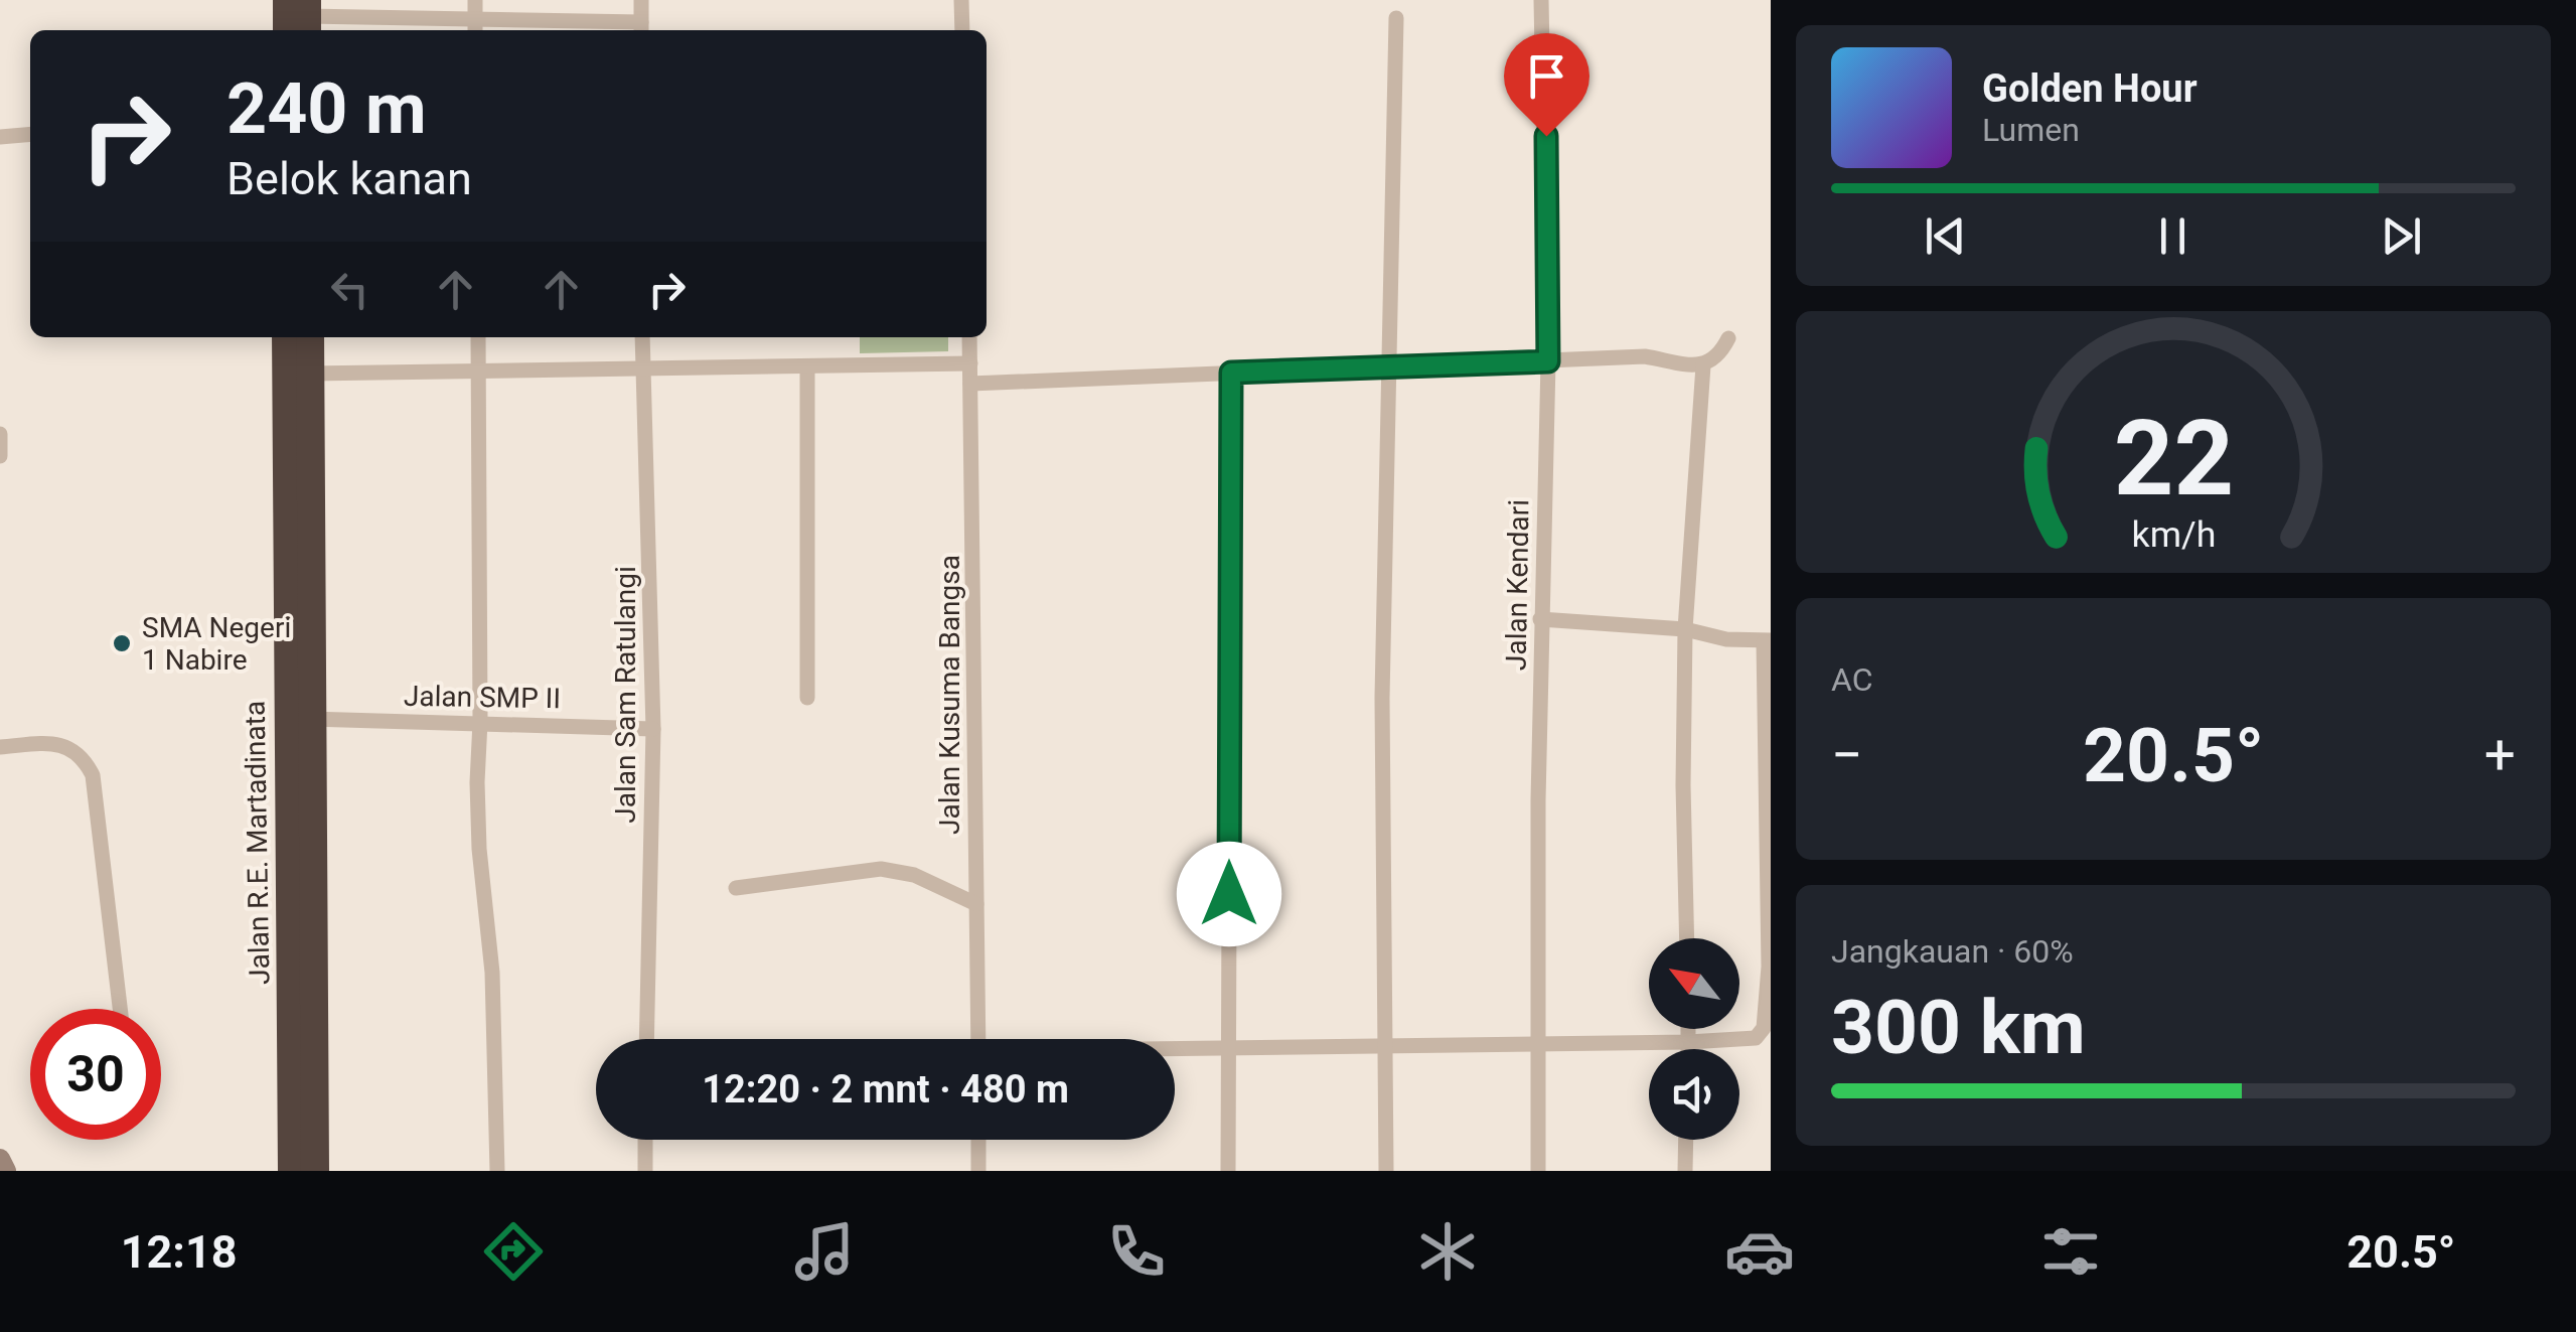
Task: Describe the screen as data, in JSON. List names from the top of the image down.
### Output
{
  "streets": {
    "highway": ["Jalan R.E. Martadinata"],
    "street": [
      "Jalan Kendari",
      "Jalan Sam Ratulangi",
      "Jalan Kusuma Bangsa",
      "Jalan SMP II"
    ]
  },
  "crossings": [
    ["Jalan Sam Ratulangi", "Jalan SMP II"],
    ["Jalan SMP II", "Jalan R.E. Martadinata"]
  ],
  "places": ["SMA Negeri 1 Nabire"],
  "north": "top left",
  "page": {
    "turn": ["240 m", "Belok kanan"],
    "song": ["Golden Hour", "Lumen"],
    "tile": [
      "AC",
      ["Jangkauan · 60%", "300 km"]
    ],
    "heat": ["−", "20.5°", "+"],
    "limit": "30",
    "trip": "12:20 · 2 mnt · 480 m",
    "tabs": ["12:18", "20.5°"],
    "gauge": ["22", "km/h"]
  }
}
